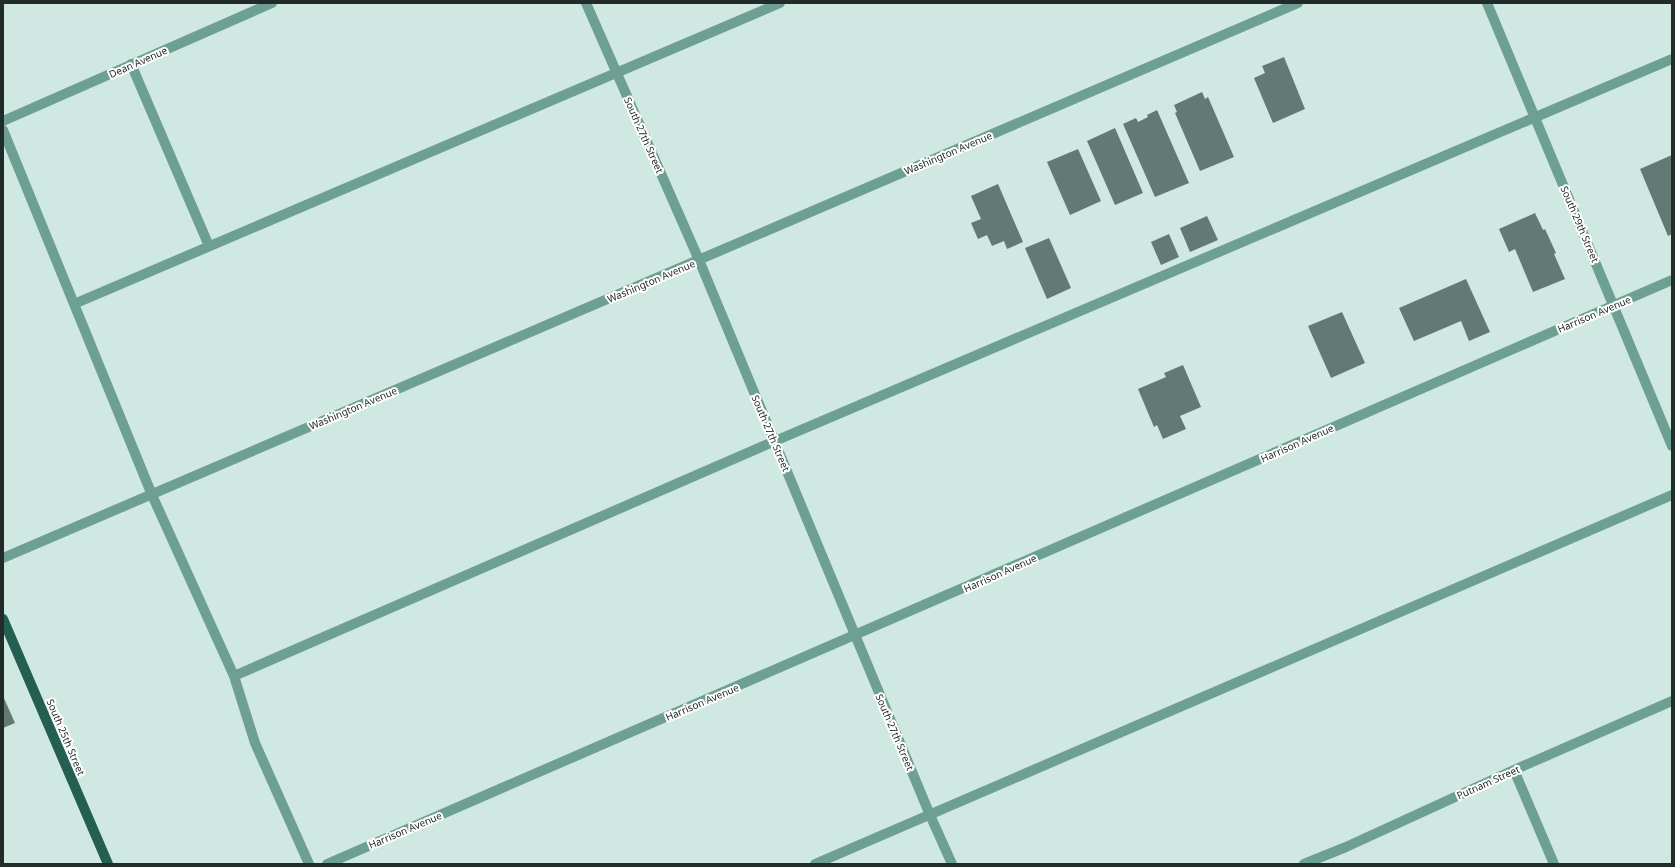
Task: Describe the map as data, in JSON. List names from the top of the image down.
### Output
{
  "streets": {
    "main road": ["South 25th Street"],
    "street": [
      "Dean Avenue",
      "South 27th Street",
      "Washington Avenue",
      "South 29th Street",
      "Harrison Avenue",
      "Putnam Street"
    ]
  },
  "crossings": [
    ["South 27th Street", "Washington Avenue"],
    ["South 27th Street", "Harrison Avenue"],
    ["South 29th Street", "Harrison Avenue"]
  ]
}
